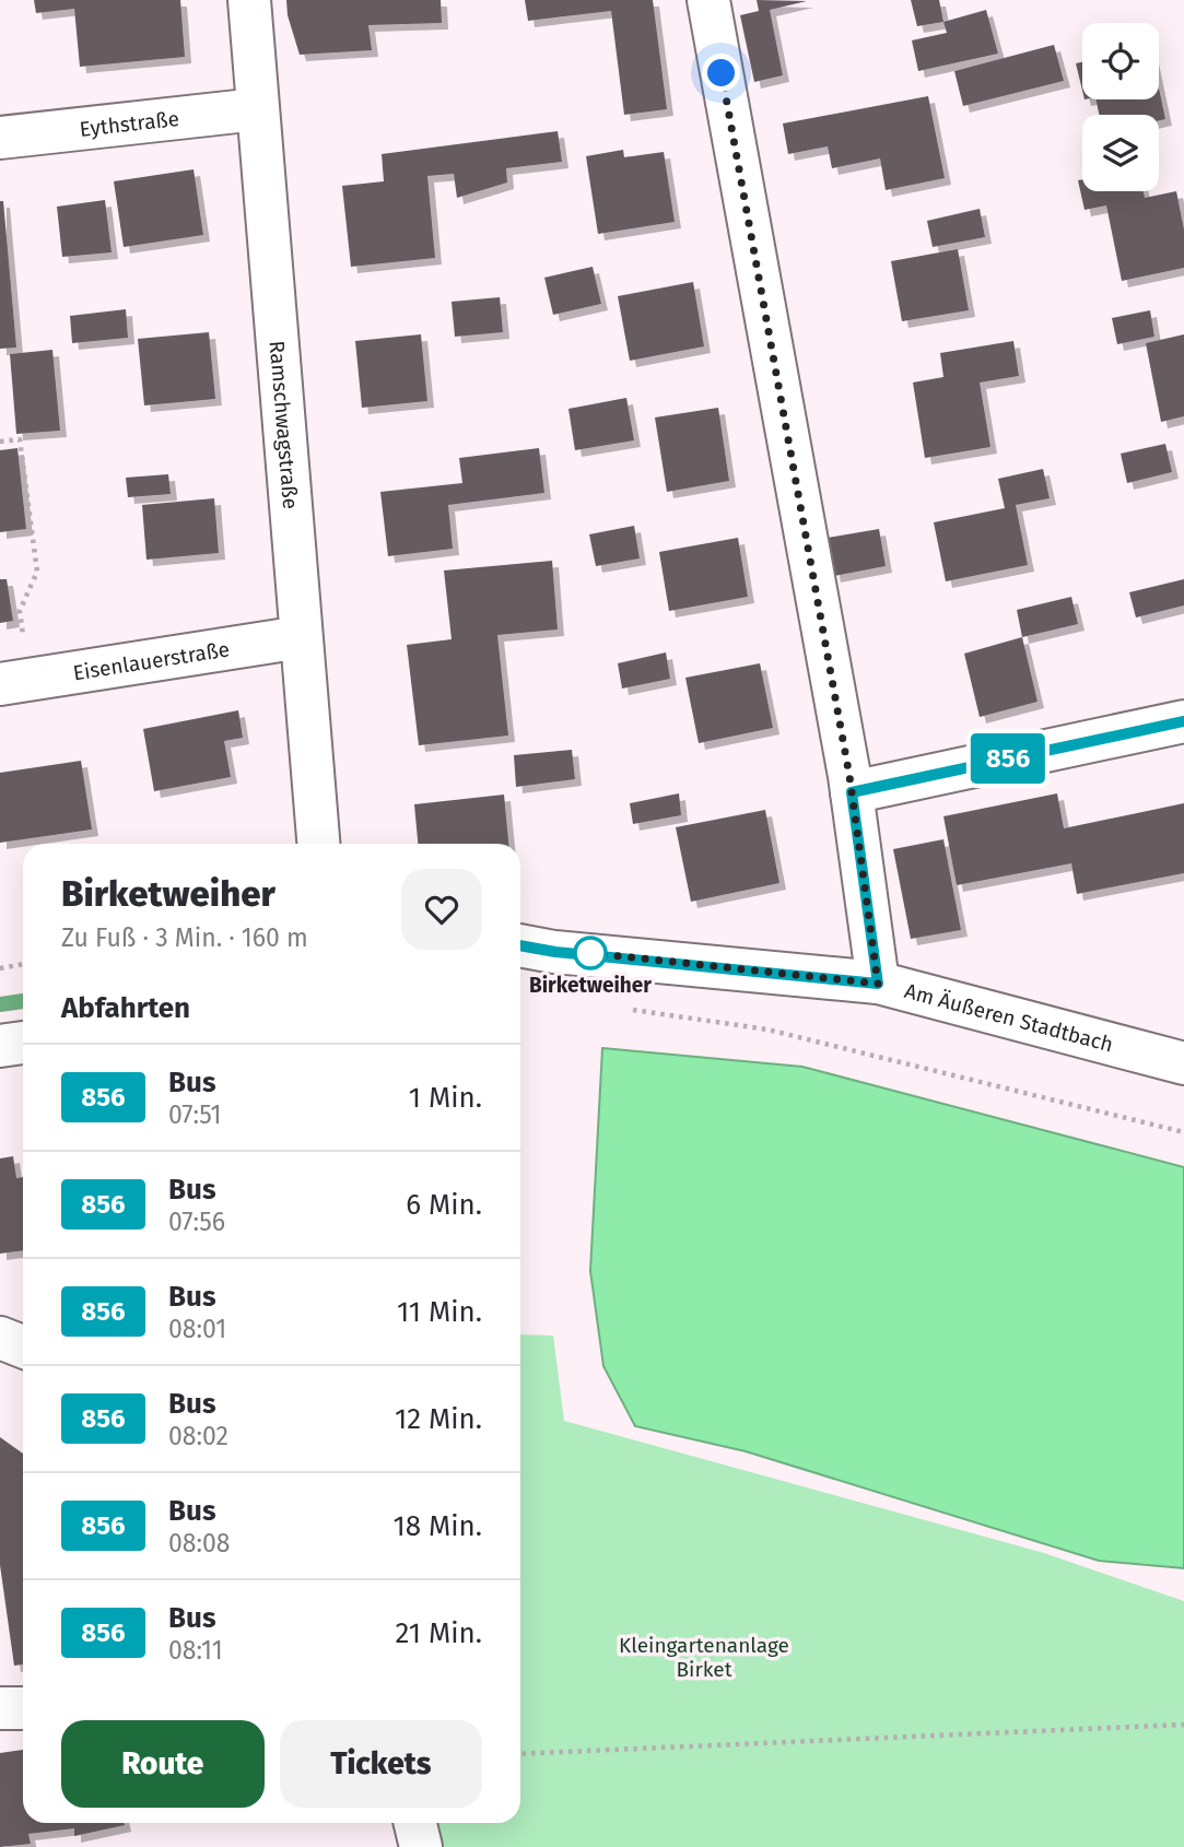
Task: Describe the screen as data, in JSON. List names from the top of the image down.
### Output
{
  "streets": {
    "street": [
      "Eythstraße",
      "Ramschwagstraße",
      "Eisenlauerstraße",
      "Am Äußeren Stadtbach"
    ]
  },
  "crossings": [
    ["Eythstraße", "Ramschwagstraße"],
    ["Ramschwagstraße", "Eisenlauerstraße"]
  ],
  "parks": ["Kleingartenanlage Birket"],
  "places": ["Birketweiher"],
  "lines": ["bus line 856"],
  "page": {
    "on_map": "856",
    "heading": [
      ["Birketweiher", "Zu Fuß · 3 Min. · 160 m"],
      "Abfahrten"
    ],
    "list": [
      {
        "mark": "856",
        "name": "Bus",
        "note": "07:51",
        "value": "1 Min."
      },
      {
        "mark": "856",
        "name": "Bus",
        "note": "07:56",
        "value": "6 Min."
      },
      {
        "mark": "856",
        "name": "Bus",
        "note": "08:01",
        "value": "11 Min."
      },
      {
        "mark": "856",
        "name": "Bus",
        "note": "08:02",
        "value": "12 Min."
      },
      {
        "mark": "856",
        "name": "Bus",
        "note": "08:08",
        "value": "18 Min."
      },
      {
        "mark": "856",
        "name": "Bus",
        "note": "08:11",
        "value": "21 Min."
      }
    ],
    "buttons": ["Route", "Tickets"]
  }
}
